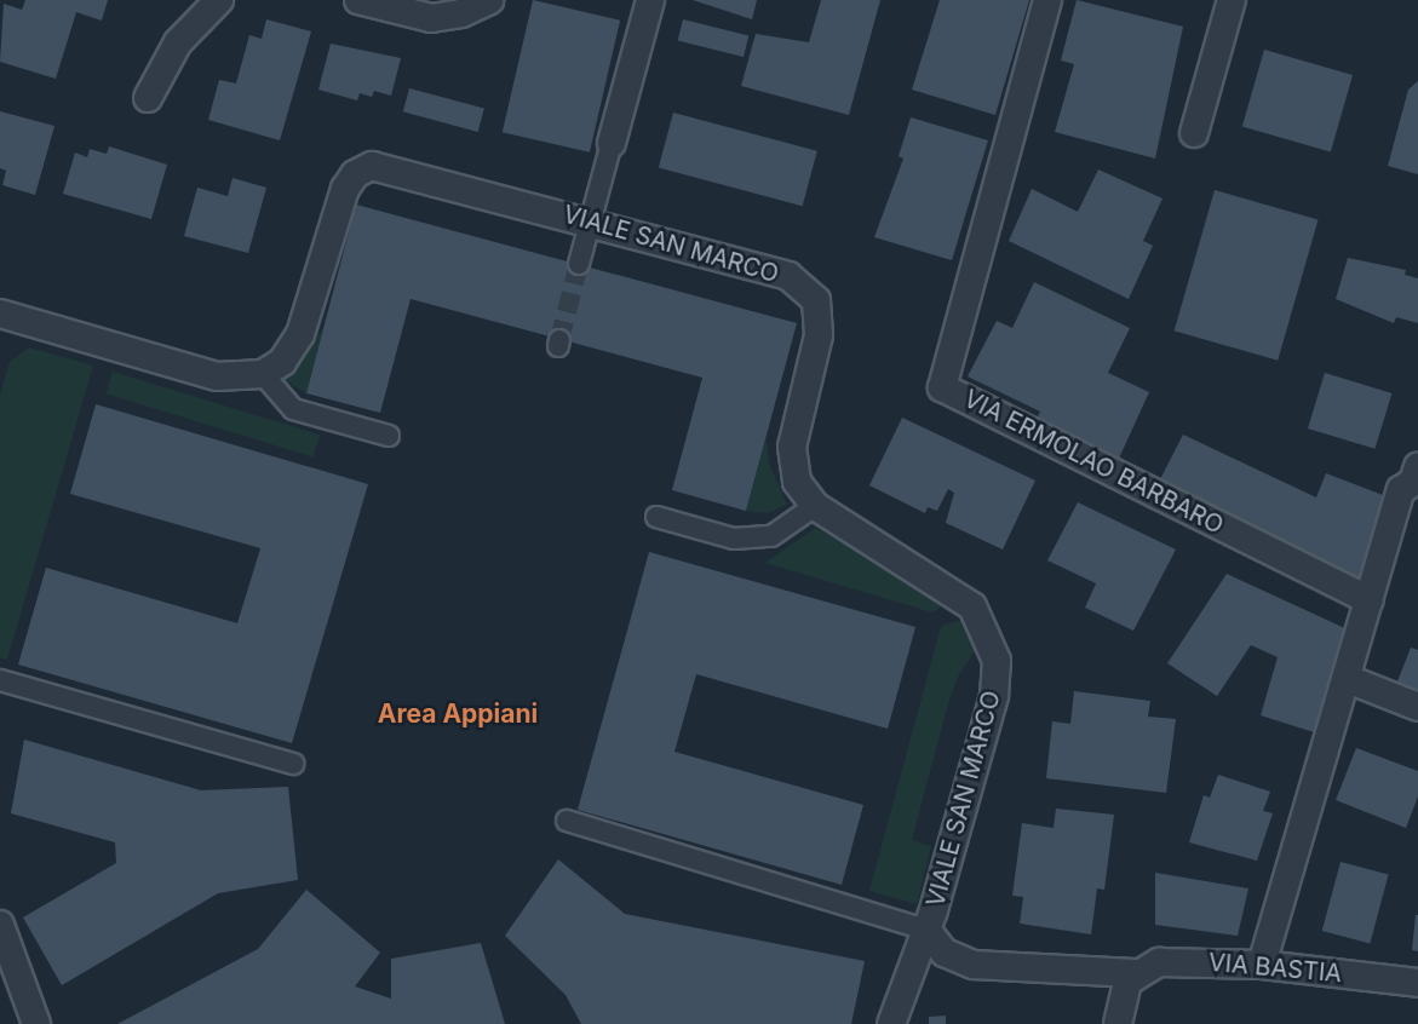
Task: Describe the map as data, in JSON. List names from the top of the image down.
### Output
{
  "streets": {
    "street": ["VIALE SAN MARCO", "VIA ERMOLAO BARBARO", "VIA BASTIA"]
  },
  "crossings": [
    ["VIALE SAN MARCO", "VIA BASTIA"]
  ],
  "districts": ["Area Appiani"]
}
